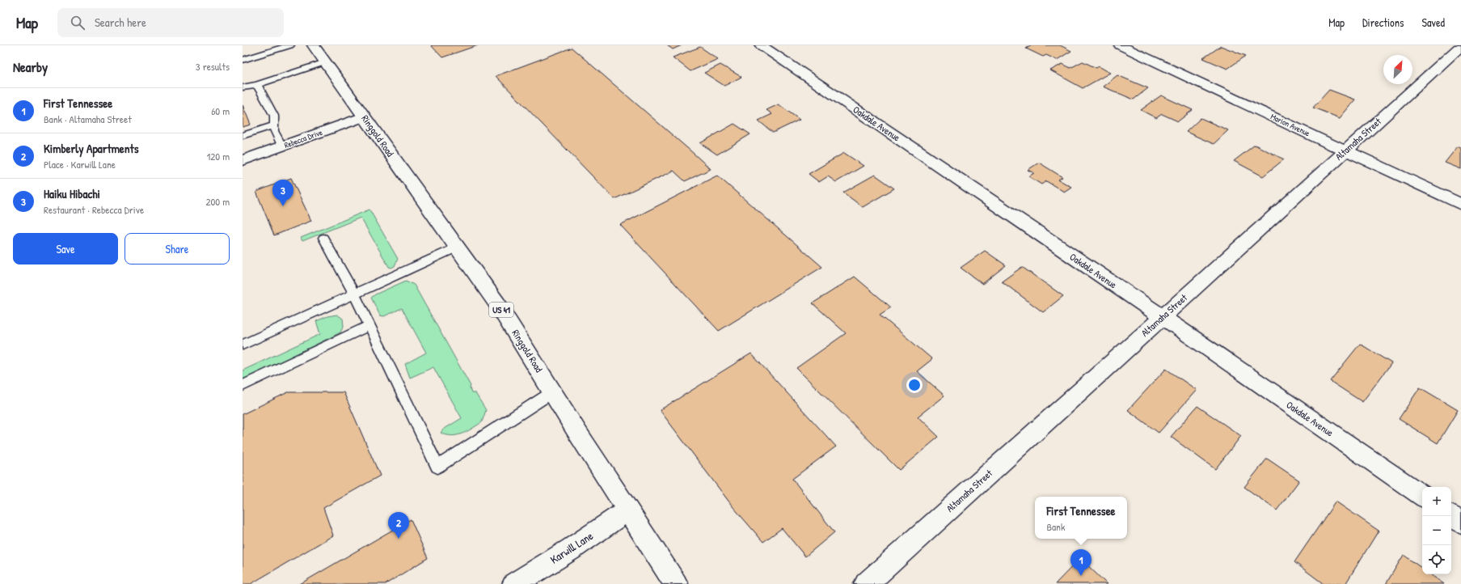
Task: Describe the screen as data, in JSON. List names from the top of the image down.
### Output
{
  "streets": {
    "street": [
      "Oakdale Avenue",
      "Marion Avenue",
      "Ringgold Road",
      "Rebecca Drive",
      "Altamaha Street",
      "US 41",
      "Karwill Lane"
    ]
  },
  "crossings": [
    ["Oakdale Avenue", "Altamaha Street"],
    ["Marion Avenue", "Altamaha Street"],
    ["Ringgold Road", "Rebecca Drive"],
    ["Ringgold Road", "Karwill Lane"]
  ],
  "north": "top right",
  "page": {
    "header": "Map",
    "search": "Search here",
    "nav": ["Map", "Directions", "Saved"],
    "heading": ["Nearby", "3 results"],
    "list": [
      {
        "mark": "1",
        "name": "First Tennessee",
        "note": "Bank · Altamaha Street",
        "value": "60 m"
      },
      {
        "mark": "2",
        "name": "Kimberly Apartments",
        "note": "Place · Karwill Lane",
        "value": "120 m"
      },
      {
        "mark": "3",
        "name": "Haiku Hibachi",
        "note": "Restaurant · Rebecca Drive",
        "value": "200 m"
      }
    ],
    "pins": ["3", "2", "1"],
    "buttons": ["Save", "Share"],
    "map_buttons": ["+", "−"],
    "popup": ["First Tennessee", "Bank"]
  }
}
